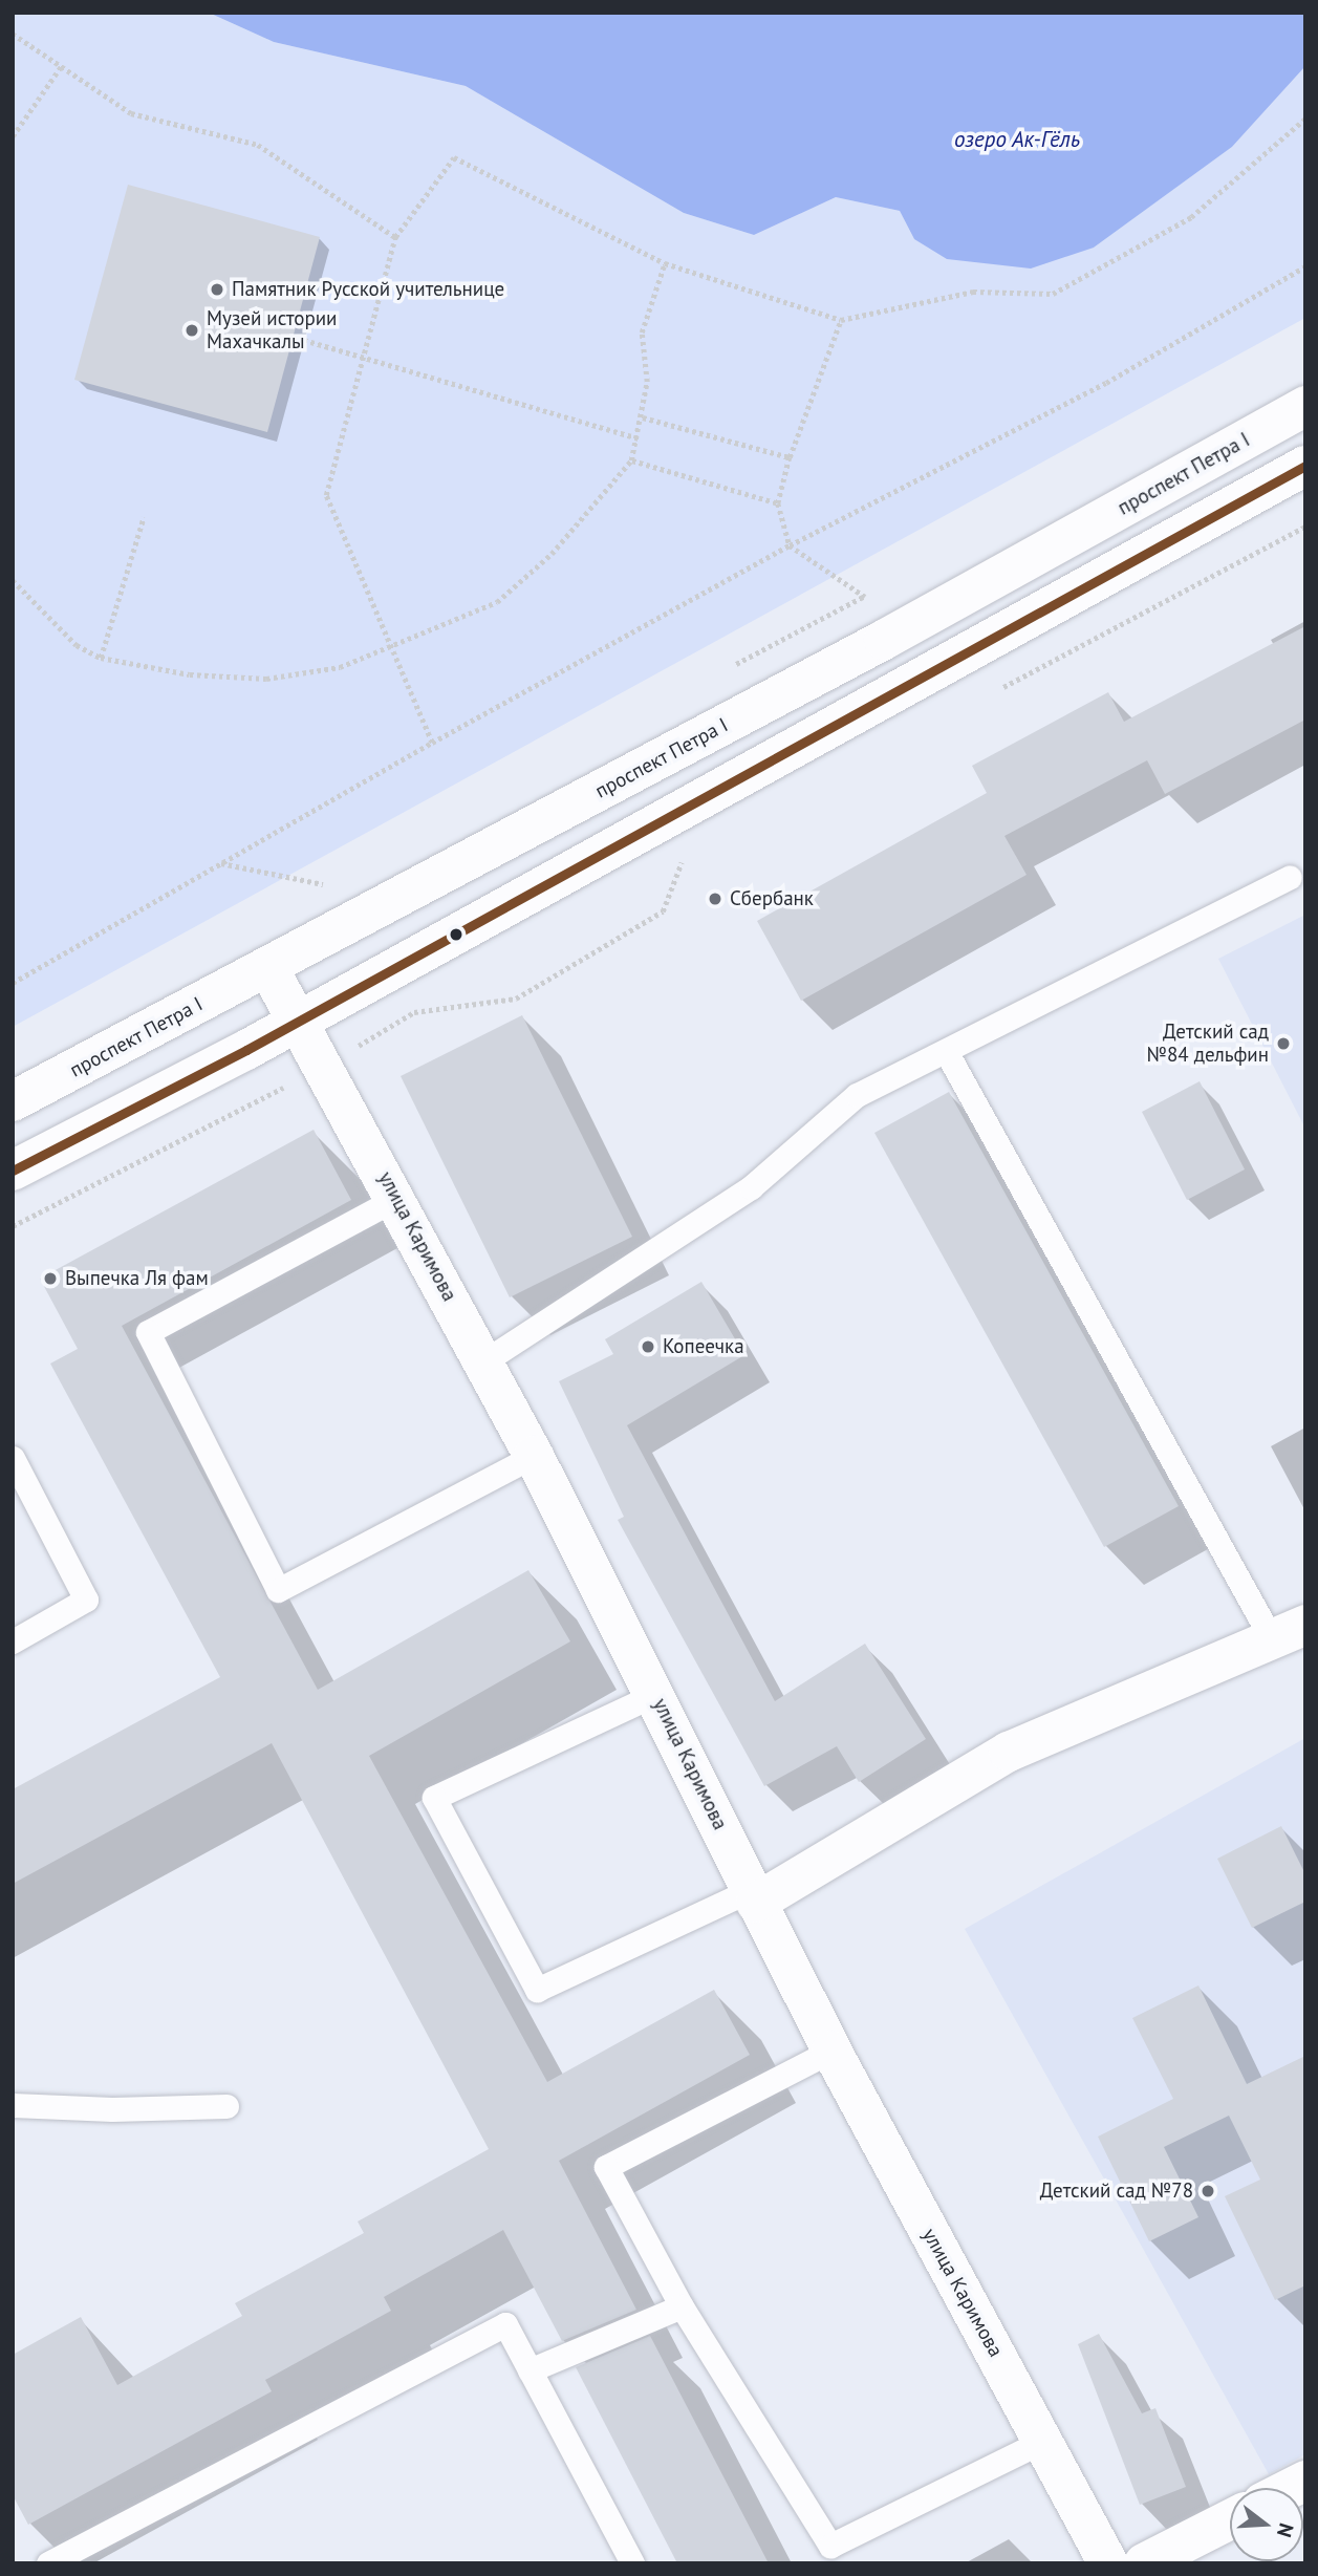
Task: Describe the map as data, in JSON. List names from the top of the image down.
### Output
{
  "streets": {
    "main road": ["проспект Петра I", "улица Каримова"]
  },
  "crossings": [
    ["проспект Петра I", "улица Каримова"]
  ],
  "water": ["озеро Ак-Гёль"],
  "places": [
    "Памятник Русской учительнице",
    "Музей истории Махачкалы",
    "Сбербанк",
    "Детский сад №84 дельфин",
    "Выпечка Ля фам",
    "Копеечка",
    "Детский сад №78"
  ],
  "north": "right"
}
